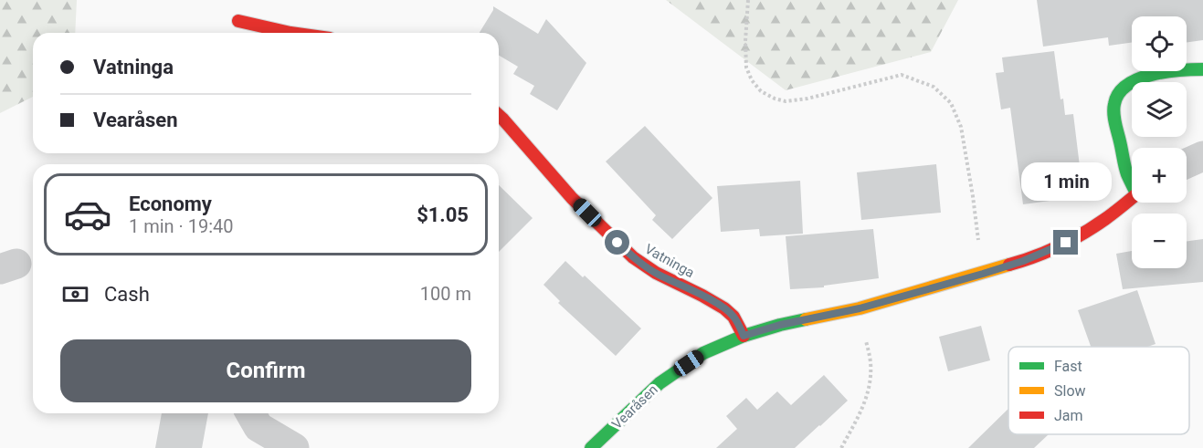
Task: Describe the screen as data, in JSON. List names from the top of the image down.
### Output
{
  "streets": {
    "street": ["Vatninga", "Vearåsen"]
  },
  "crossings": [
    ["Vatninga", "Vearåsen"]
  ],
  "legend": ["Fast", "Slow", "Jam"],
  "page": {
    "map_buttons": ["+", "−"],
    "banner": ["Vatninga", "Vearåsen"],
    "bubble": "1 min",
    "list": [
      {
        "name": "Economy",
        "note": "1 min · 19:40",
        "value": "$1.05"
      }
    ],
    "pay": ["Cash", "100 m"],
    "buttons": "Confirm"
  }
}
